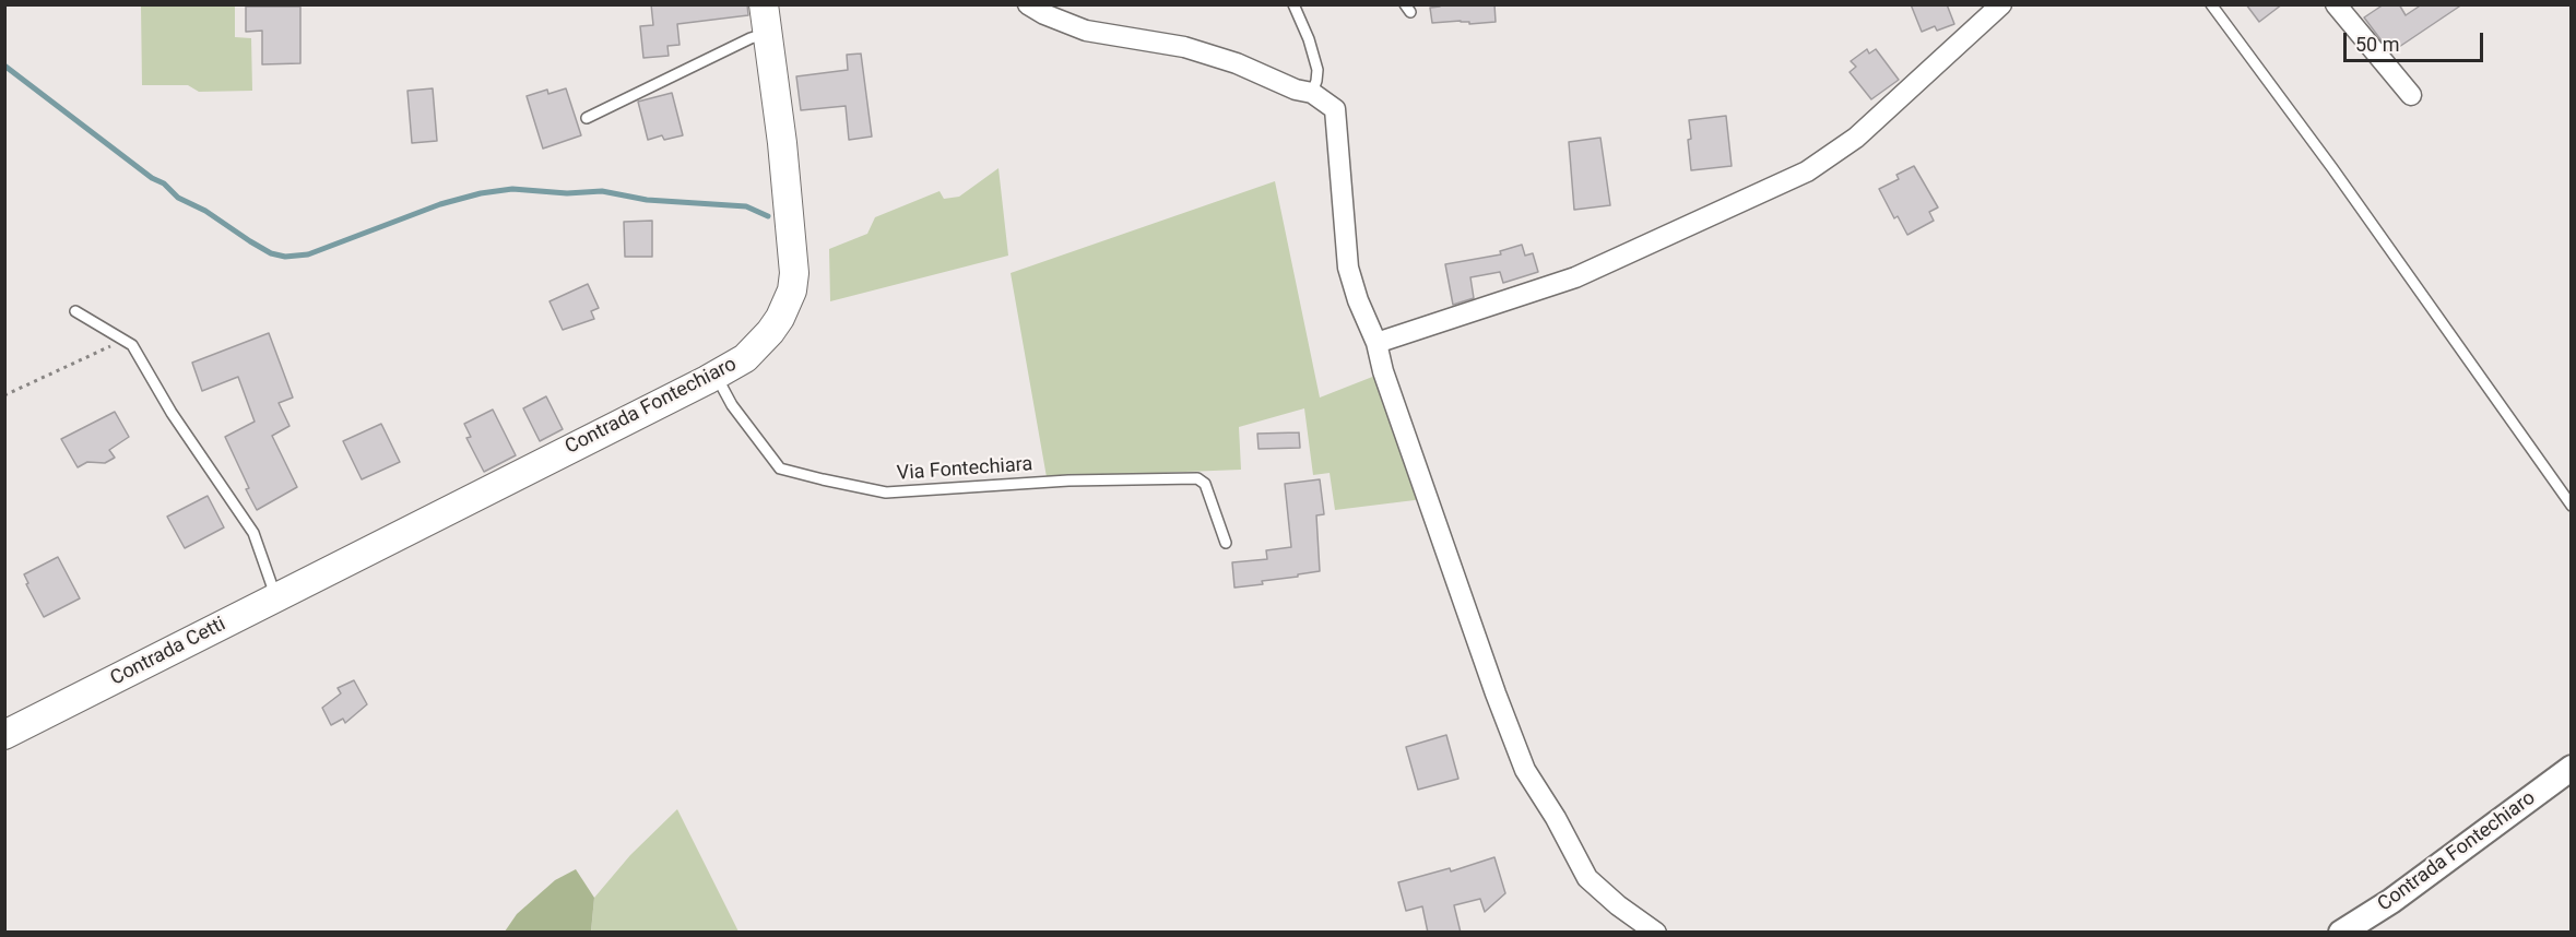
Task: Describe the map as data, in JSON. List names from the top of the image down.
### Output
{
  "streets": {
    "main road": ["Contrada Fontechiaro", "Contrada Cetti"],
    "lane": ["Via Fontechiara"]
  },
  "crossings": [
    ["Contrada Fontechiaro", "Via Fontechiara"],
    ["Contrada Fontechiaro", "Contrada Cetti"]
  ],
  "scale_bar": "50 m"
}
